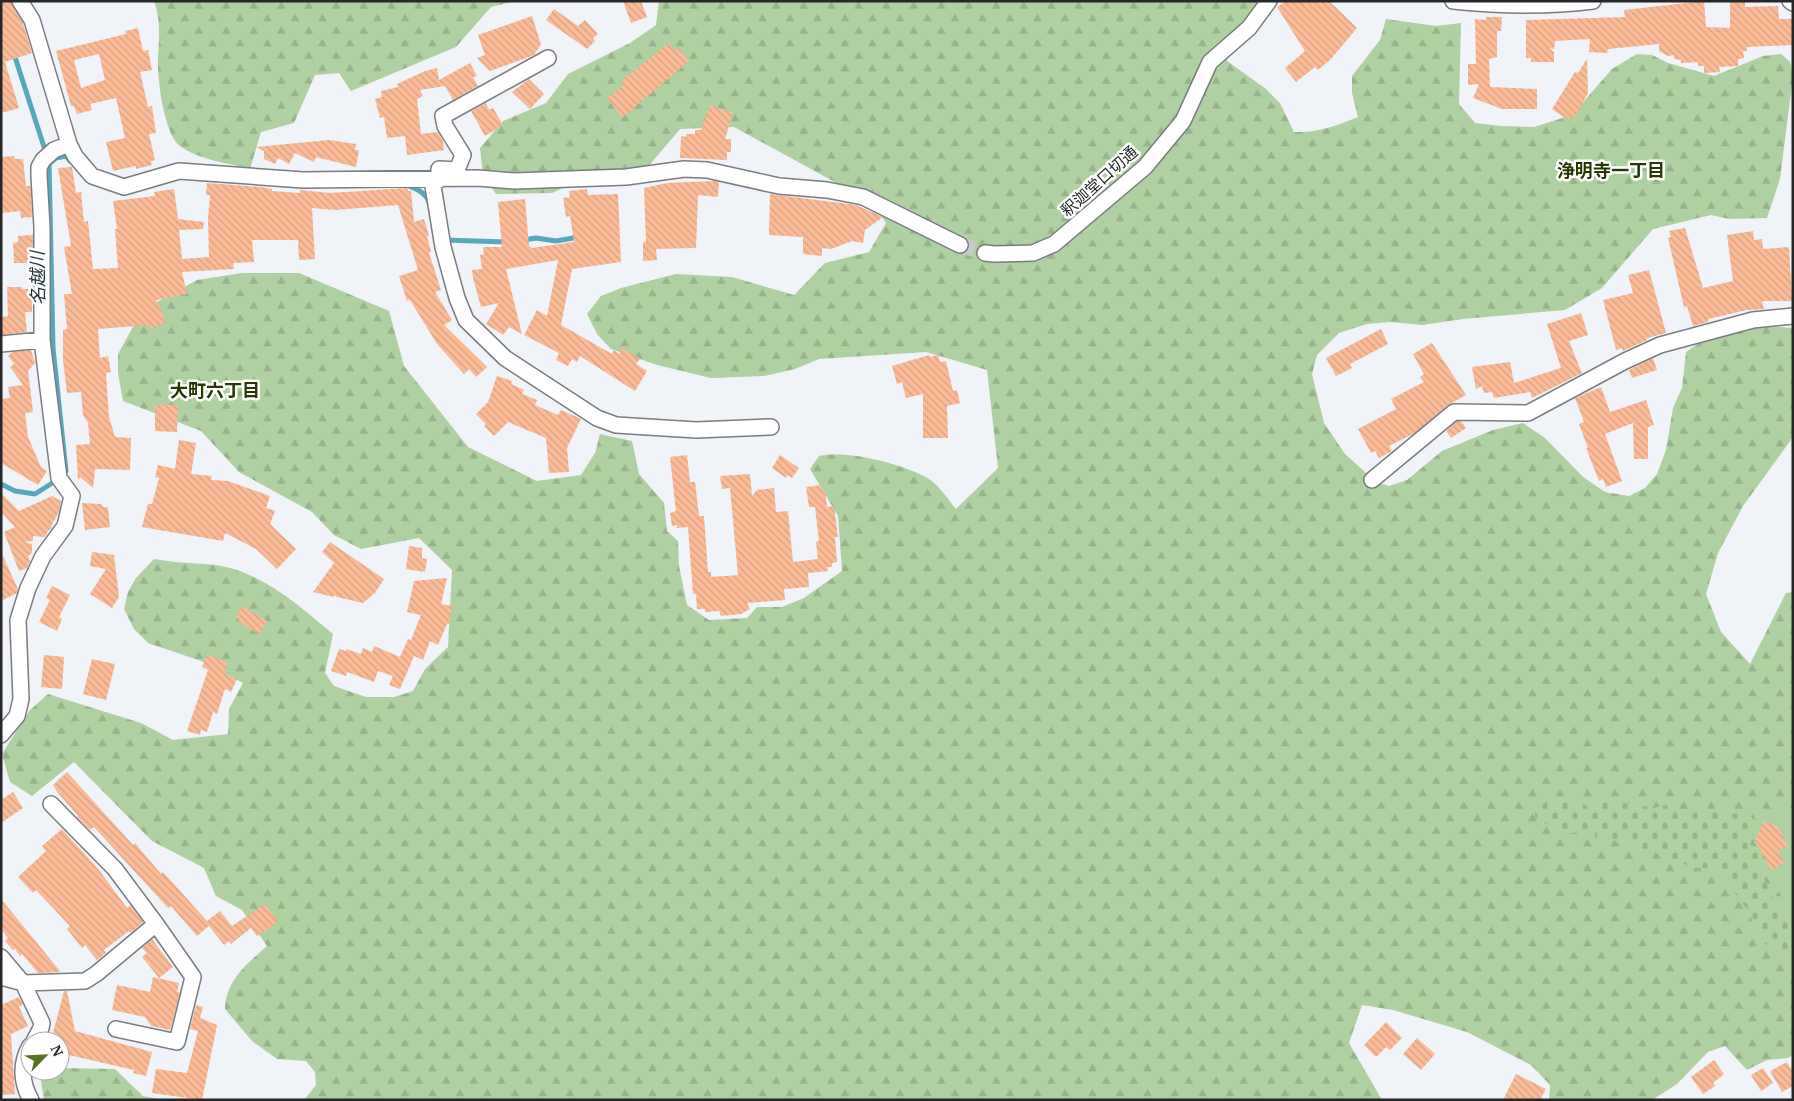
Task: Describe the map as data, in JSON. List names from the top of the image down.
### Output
{
  "streets": {
    "street": ["釈迦堂口切通"]
  },
  "districts": ["浄明寺一丁目", "大町六丁目"],
  "water": ["名越川"],
  "north": "top right"
}
